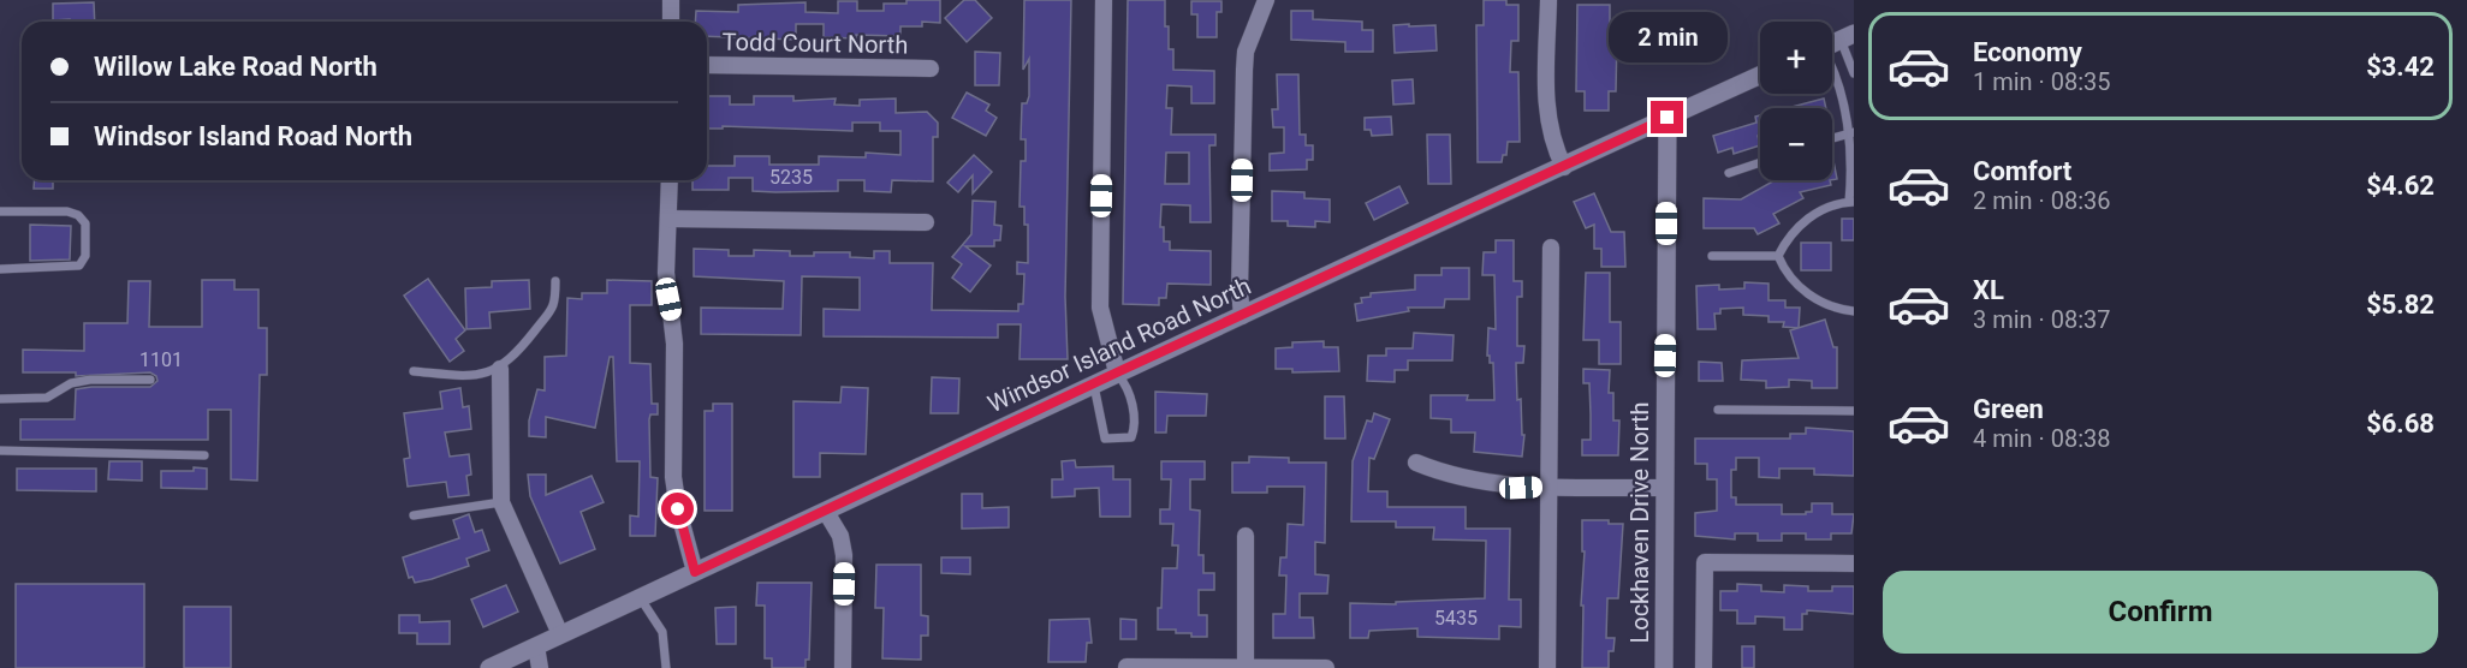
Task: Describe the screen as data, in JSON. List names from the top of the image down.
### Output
{
  "streets": {
    "street": ["Todd Court North", "Windsor Island Road North", "Lockhaven Drive North"]
  },
  "crossings": [
    ["Windsor Island Road North", "Lockhaven Drive North"]
  ],
  "house_numbers": ["5235", "1101", "5435"],
  "page": {
    "bubble": "2 min",
    "list": [
      {
        "name": "Economy",
        "note": "1 min · 08:35",
        "value": "$3.42"
      },
      {
        "name": "Comfort",
        "note": "2 min · 08:36",
        "value": "$4.62"
      },
      {
        "name": "XL",
        "note": "3 min · 08:37",
        "value": "$5.82"
      },
      {
        "name": "Green",
        "note": "4 min · 08:38",
        "value": "$6.68"
      }
    ],
    "map_buttons": ["+", "−"],
    "banner": ["Willow Lake Road North", "Windsor Island Road North"],
    "buttons": "Confirm"
  }
}
